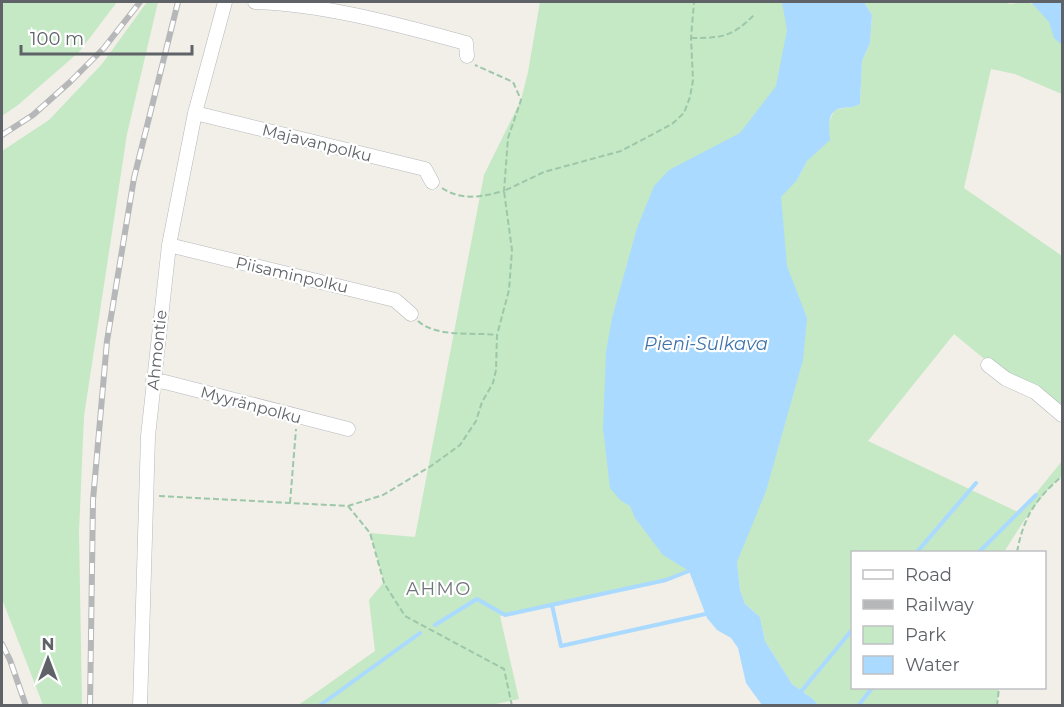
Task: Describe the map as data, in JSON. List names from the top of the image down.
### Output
{
  "streets": {
    "street": [
      "Majavanpolku",
      "Piisaminpolku",
      "Ahmontie",
      "Myyränpolku"
    ]
  },
  "crossings": [
    ["Majavanpolku", "Ahmontie"],
    ["Piisaminpolku", "Ahmontie"],
    ["Ahmontie", "Myyränpolku"]
  ],
  "districts": ["AHMO"],
  "water": ["Pieni-Sulkava"],
  "legend": [
    "Road",
    "Railway",
    "Park",
    "Water"
  ],
  "scale_bar": "100 m",
  "north": "top"
}
